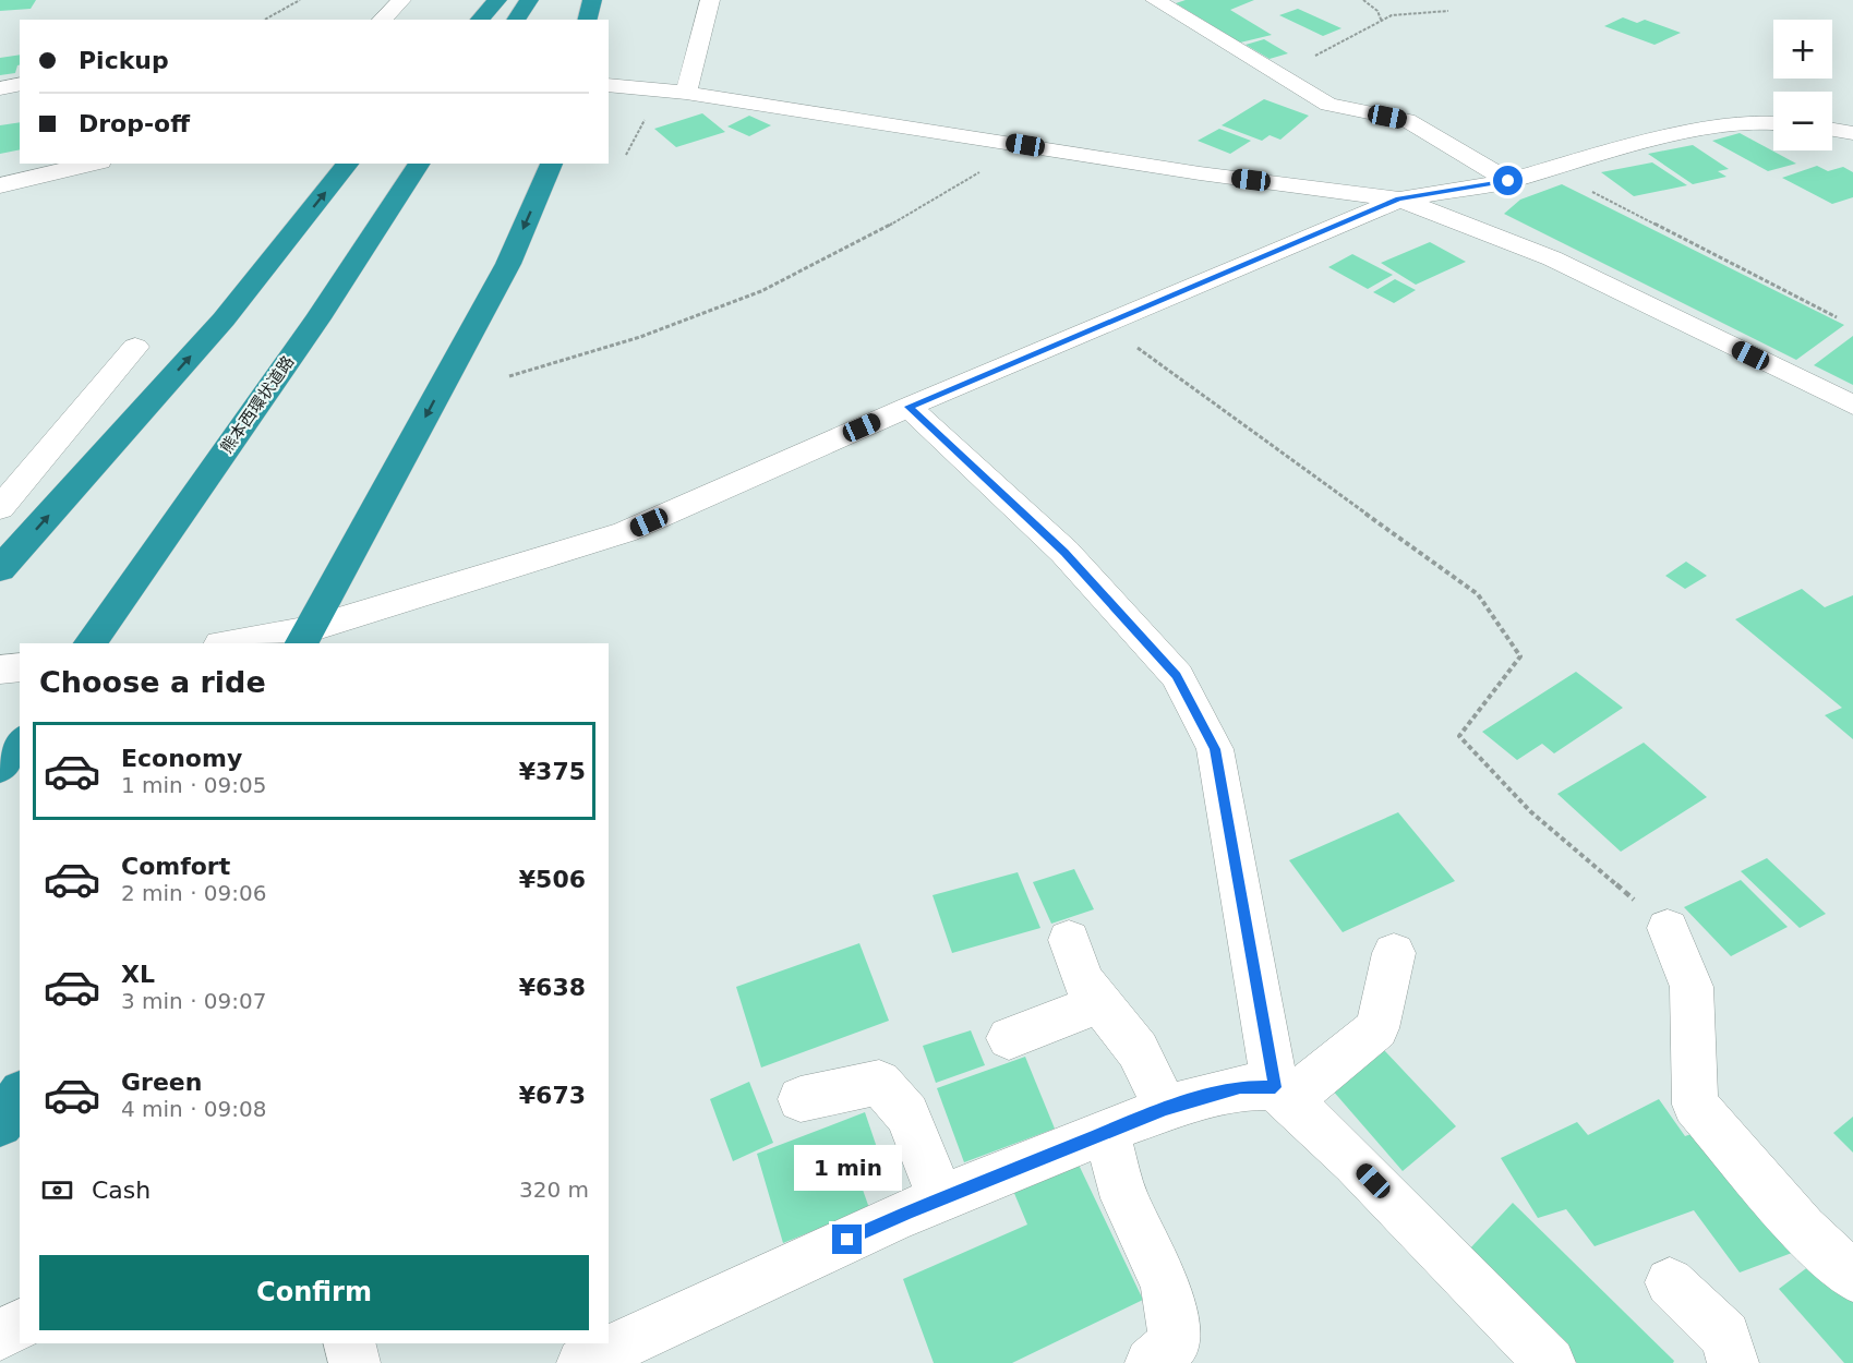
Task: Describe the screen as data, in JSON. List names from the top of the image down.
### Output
{
  "streets": {
    "highway": ["熊本西環状道路"]
  },
  "page": {
    "map_buttons": ["+", "−"],
    "banner": ["Pickup", "Drop-off"],
    "heading": "Choose a ride",
    "list": [
      {
        "name": "Economy",
        "note": "1 min · 09:05",
        "value": "¥375"
      },
      {
        "name": "Comfort",
        "note": "2 min · 09:06",
        "value": "¥506"
      },
      {
        "name": "XL",
        "note": "3 min · 09:07",
        "value": "¥638"
      },
      {
        "name": "Green",
        "note": "4 min · 09:08",
        "value": "¥673"
      }
    ],
    "bubble": "1 min",
    "pay": ["Cash", "320 m"],
    "buttons": "Confirm"
  }
}
